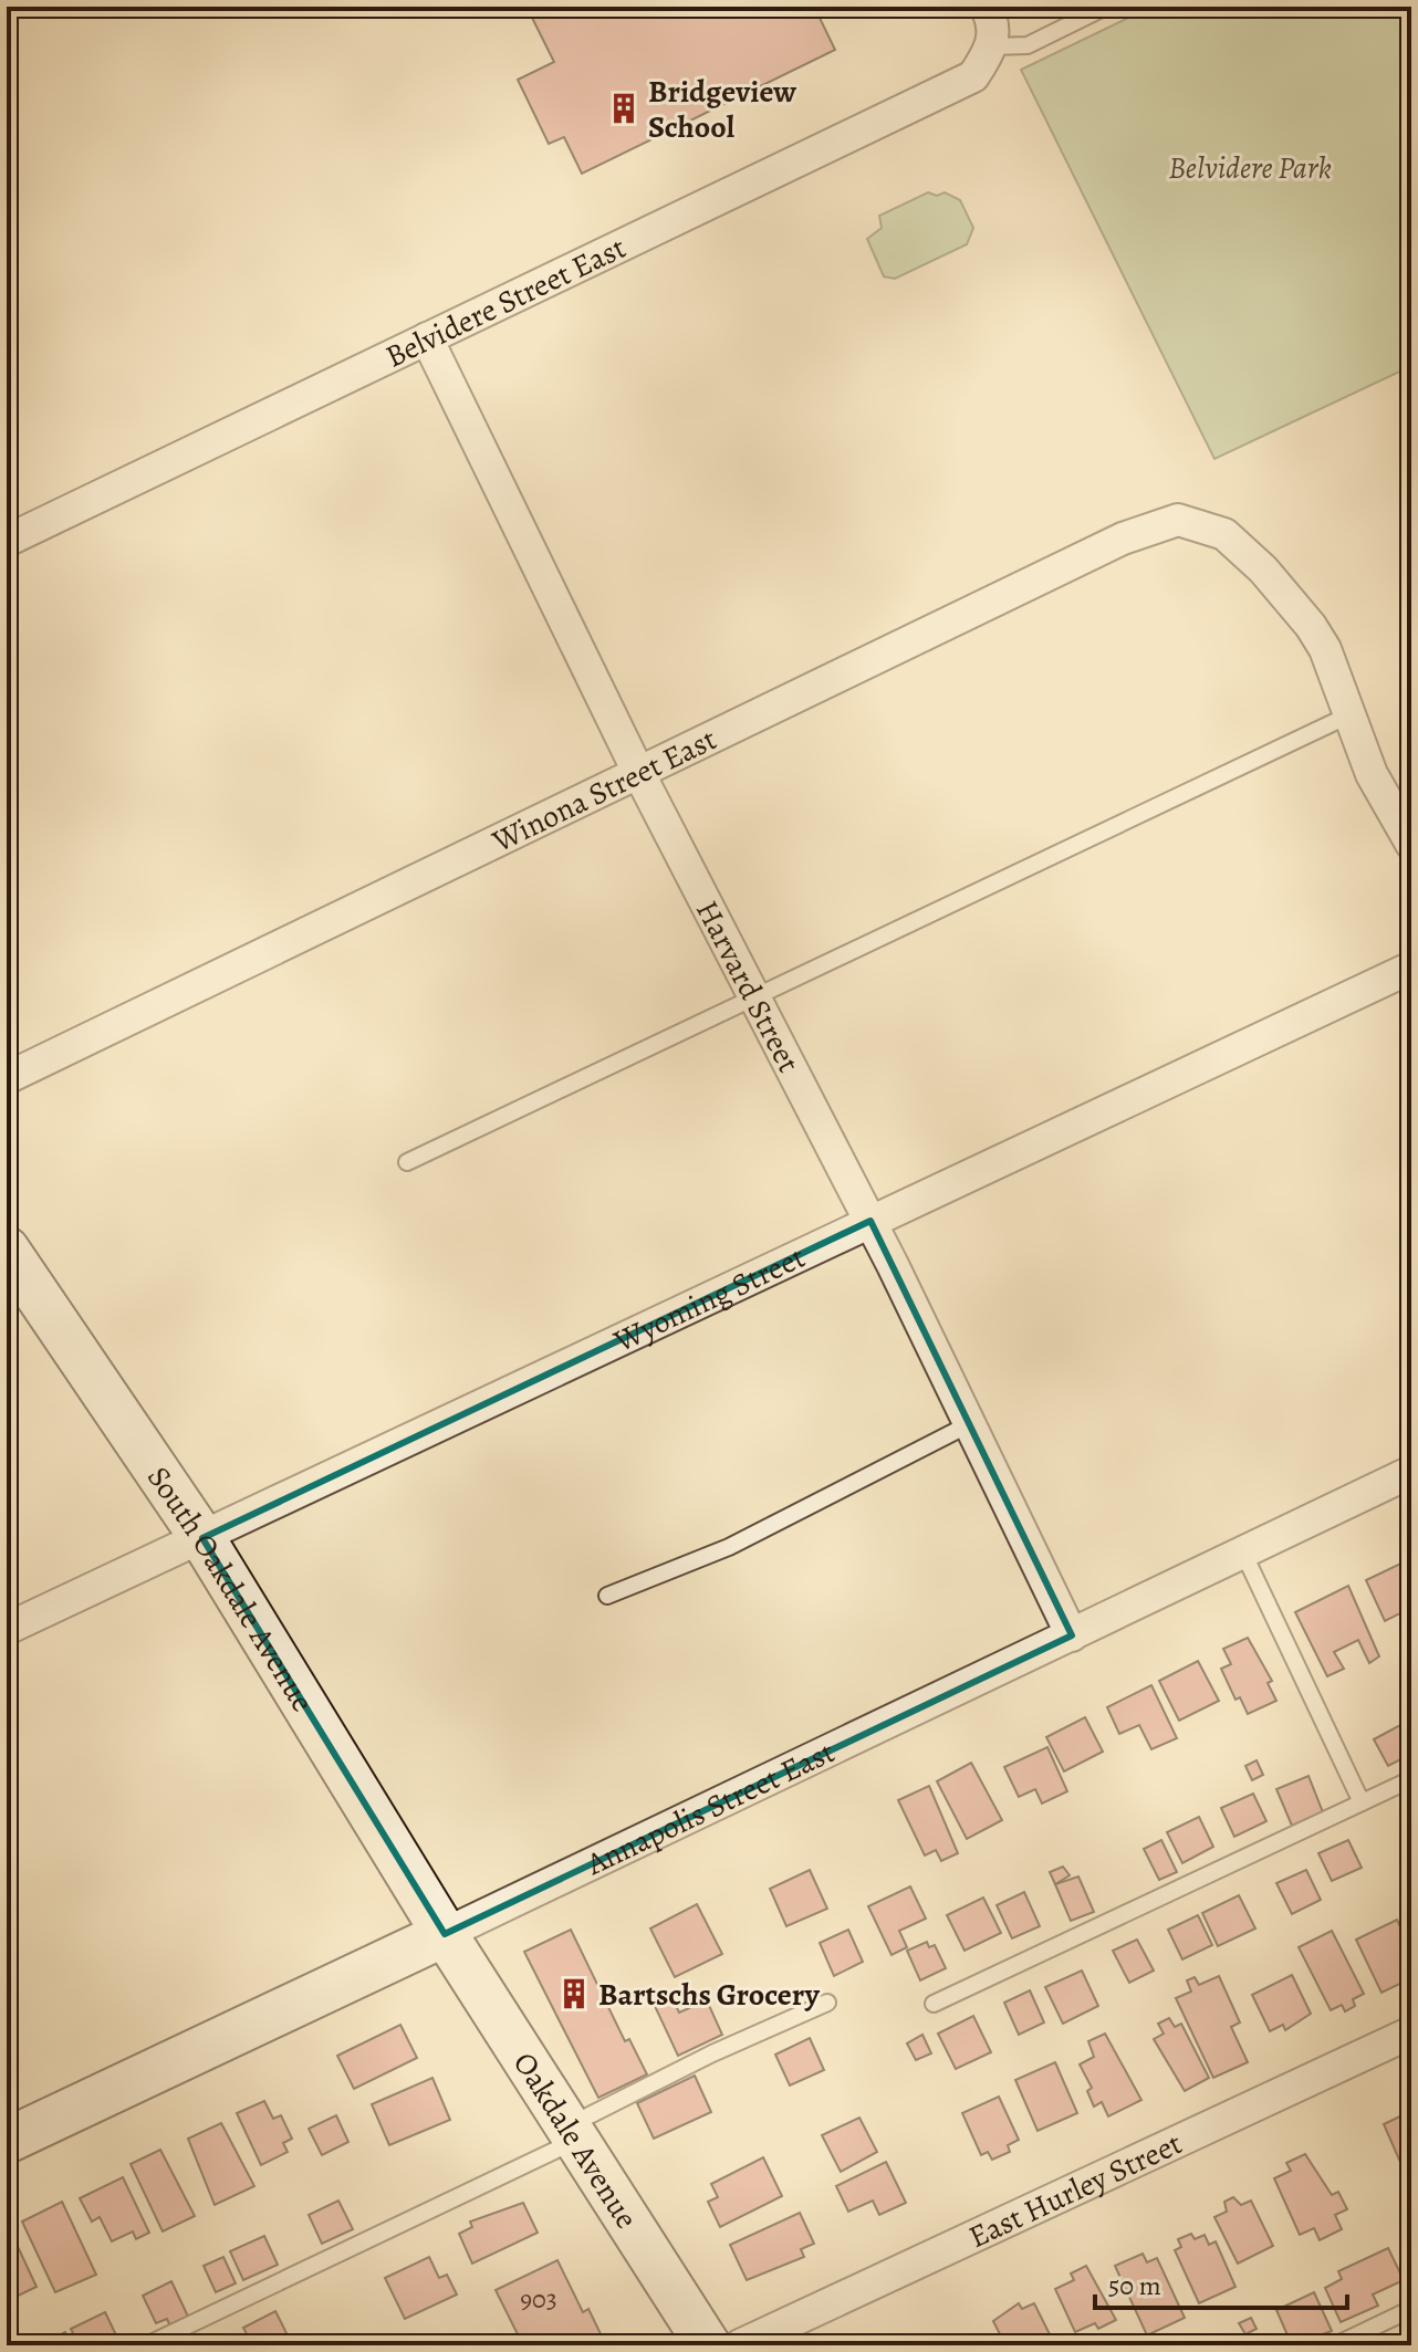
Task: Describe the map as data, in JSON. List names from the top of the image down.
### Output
{
  "streets": {
    "street": [
      "Belvidere Street East",
      "Winona Street East",
      "Harvard Street",
      "Wyoming Street",
      "South Oakdale Avenue",
      "Annapolis Street East",
      "Oakdale Avenue",
      "East Hurley Street"
    ]
  },
  "crossings": [
    ["Belvidere Street East", "Harvard Street"],
    ["Winona Street East", "Harvard Street"],
    ["Harvard Street", "Wyoming Street"],
    ["Harvard Street", "Annapolis Street East"],
    ["Wyoming Street", "South Oakdale Avenue"],
    ["South Oakdale Avenue", "Annapolis Street East"],
    ["South Oakdale Avenue", "Oakdale Avenue"],
    ["Annapolis Street East", "Oakdale Avenue"]
  ],
  "parks": ["Belvidere Park"],
  "places": {
    "building": ["Bridgeview School", "Bartschs Grocery"]
  },
  "house_numbers": ["903"],
  "scale_bar": "50 m"
}
